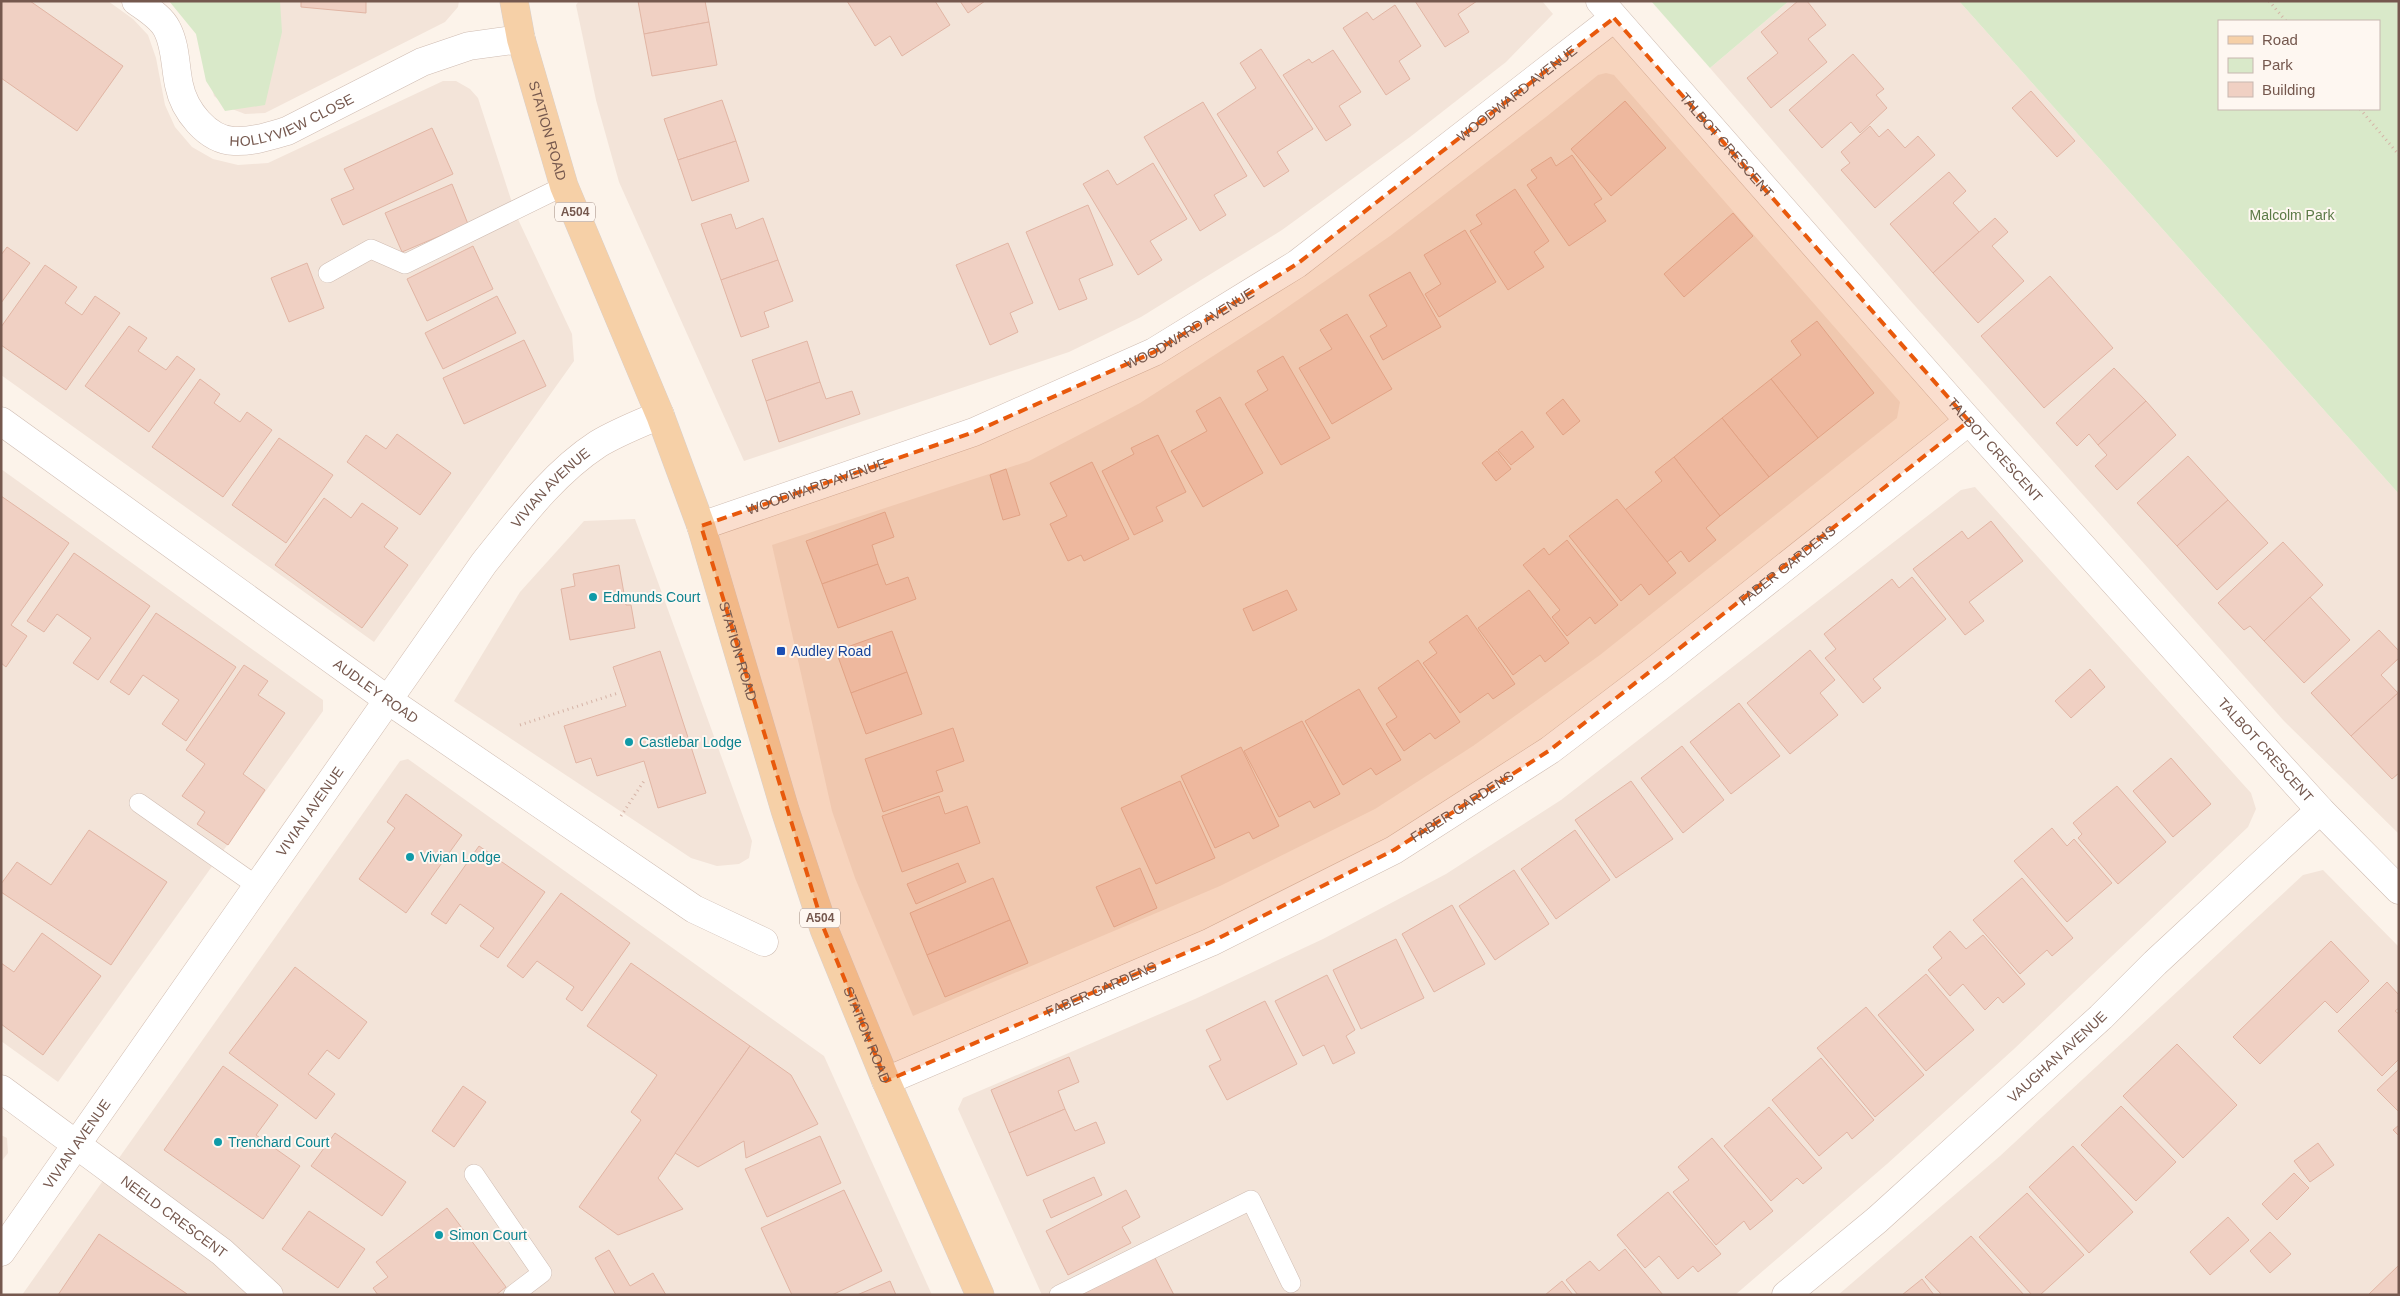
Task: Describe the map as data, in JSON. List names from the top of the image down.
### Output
{
  "streets": {
    "main road": ["STATION ROAD", "A504"],
    "street": [
      "WOODWARD AVENUE",
      "HOLLYVIEW CLOSE",
      "TALBOT CRESCENT",
      "VIVIAN AVENUE",
      "FABER GARDENS",
      "AUDLEY ROAD",
      "VAUGHAN AVENUE",
      "NEELD CRESCENT"
    ]
  },
  "crossings": [
    ["WOODWARD AVENUE", "STATION ROAD"],
    ["WOODWARD AVENUE", "TALBOT CRESCENT"],
    ["HOLLYVIEW CLOSE", "STATION ROAD"],
    ["STATION ROAD", "VIVIAN AVENUE"],
    ["STATION ROAD", "FABER GARDENS"],
    ["TALBOT CRESCENT", "FABER GARDENS"],
    ["TALBOT CRESCENT", "VAUGHAN AVENUE"],
    ["VIVIAN AVENUE", "AUDLEY ROAD"],
    ["VIVIAN AVENUE", "NEELD CRESCENT"]
  ],
  "parks": ["Malcolm Park"],
  "places": {
    "other": [
      "Edmunds Court",
      "Castlebar Lodge",
      "Vivian Lodge",
      "Trenchard Court",
      "Simon Court"
    ],
    "transit": ["Audley Road"]
  },
  "legend": ["Road", "Park", "Building"]
}
